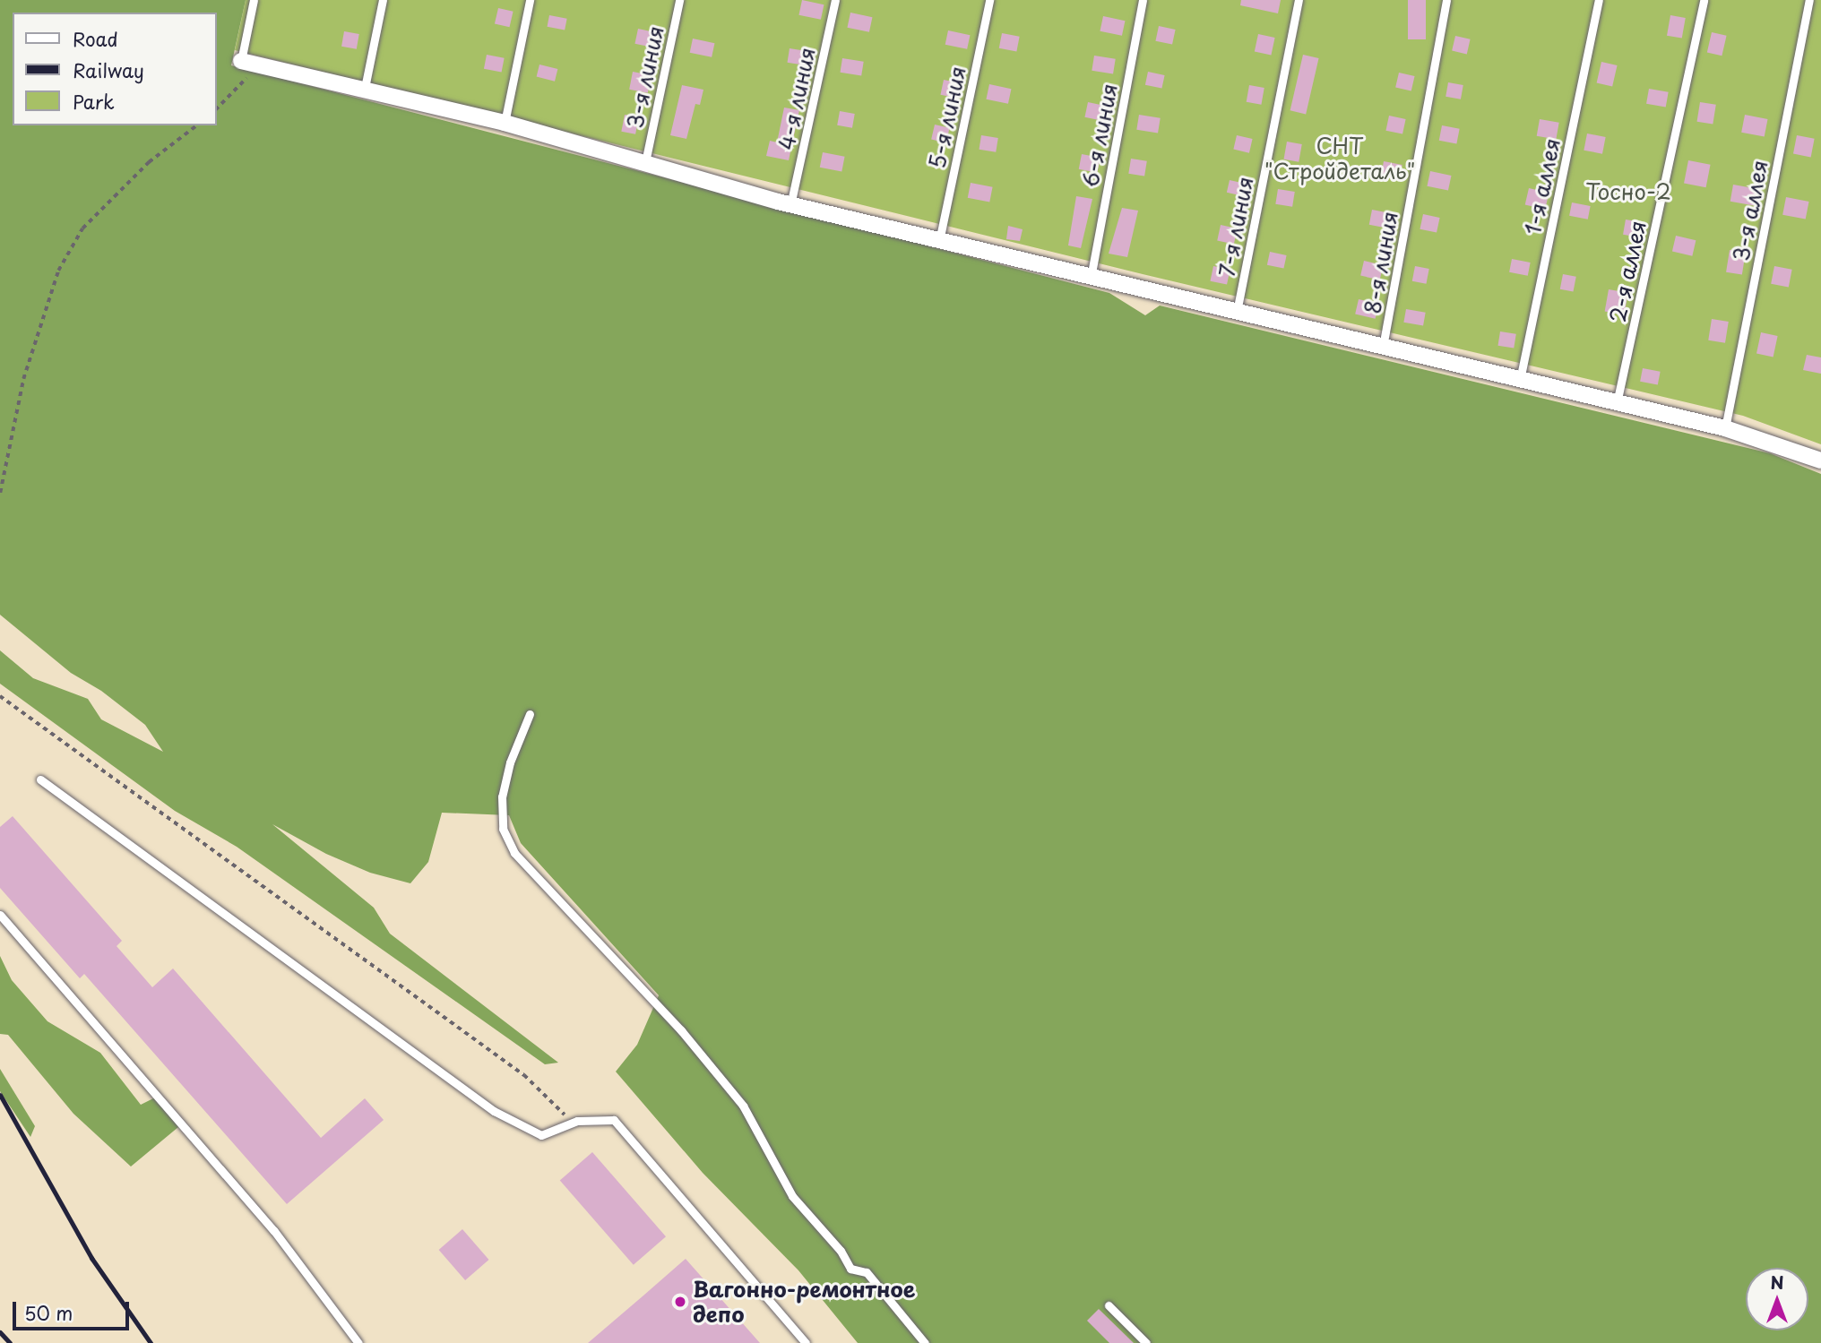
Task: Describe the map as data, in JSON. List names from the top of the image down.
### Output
{
  "streets": {
    "lane": [
      "3-я линия",
      "4-я линия",
      "5-я линия",
      "6-я линия",
      "1-я аллея",
      "3-я аллея",
      "7-я линия",
      "8-я линия",
      "2-я аллея"
    ]
  },
  "parks": ["СНТ \"Стройдеталь\"", "Тосно-2"],
  "places": ["Вагонно-ремонтное депо"],
  "legend": ["Road", "Railway", "Park"],
  "scale_bar": "50 m",
  "north": "top"
}
